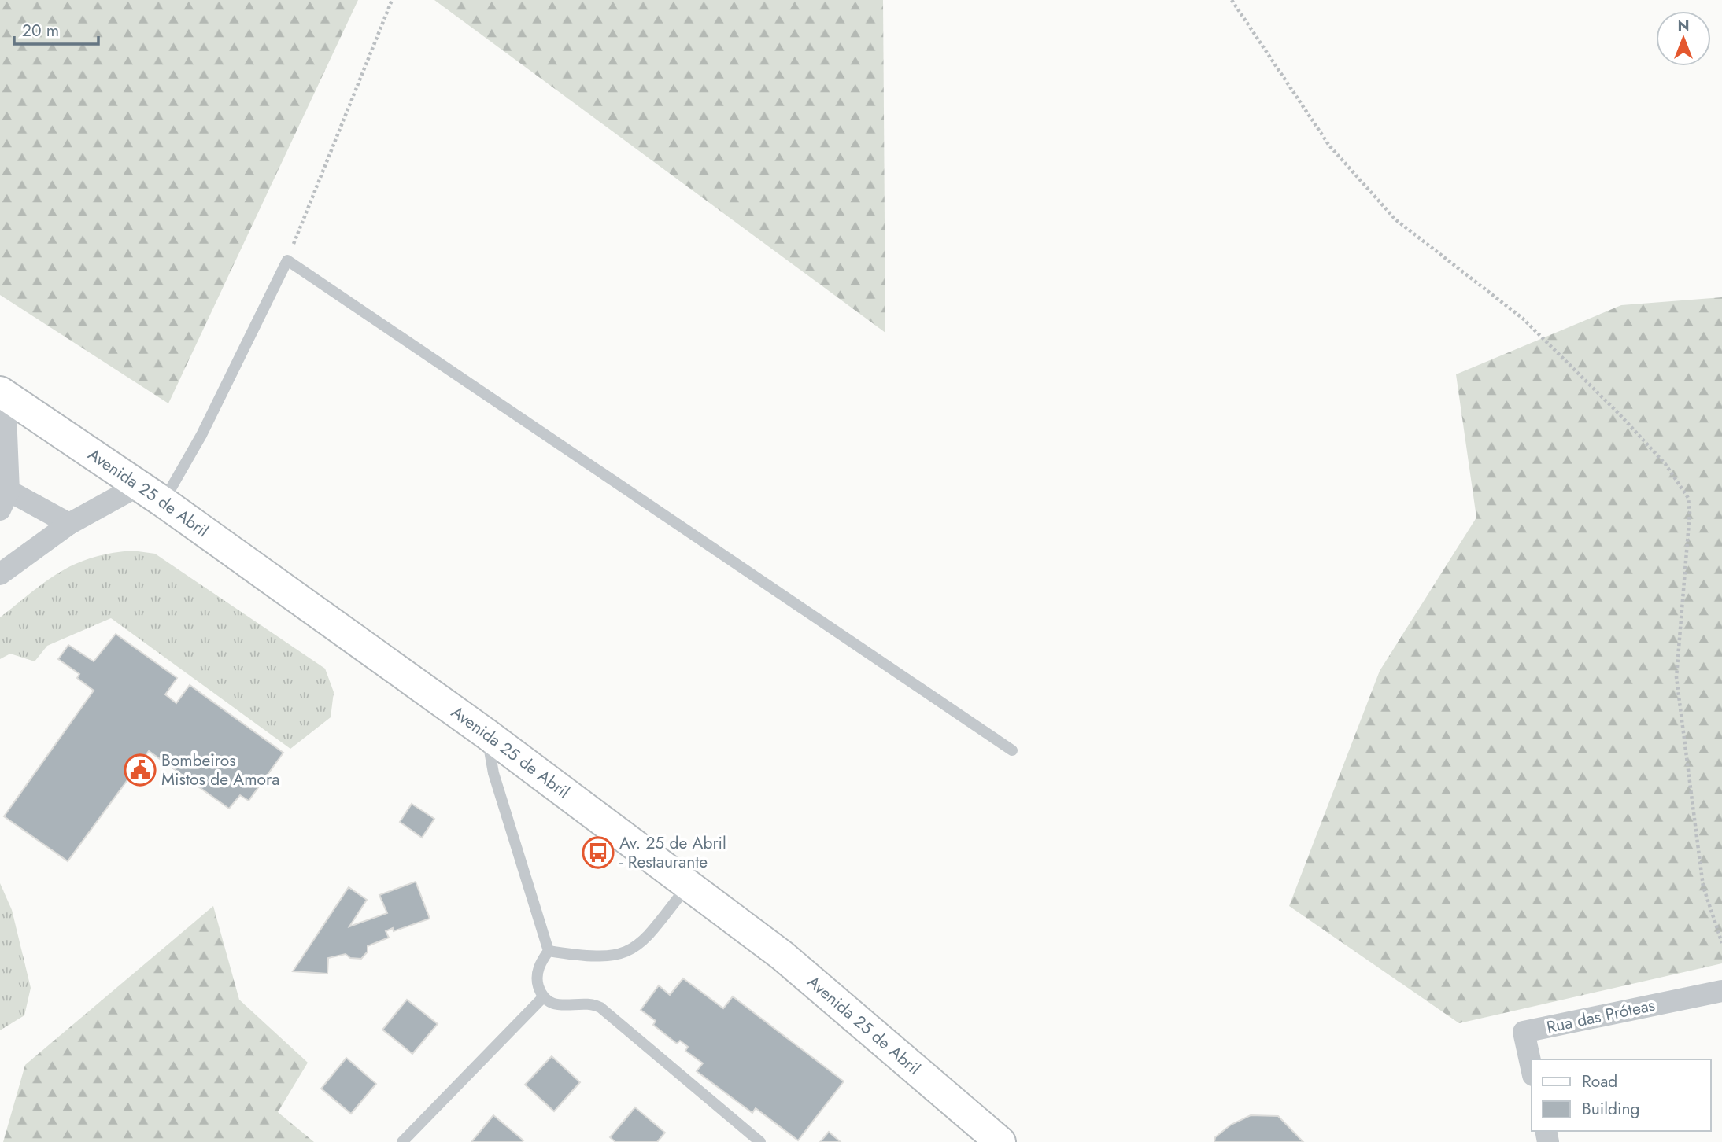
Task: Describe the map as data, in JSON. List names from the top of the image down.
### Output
{
  "streets": {
    "main road": ["Avenida 25 de Abril"],
    "street": ["Rua das Próteas"]
  },
  "places": {
    "public building": ["Bombeiros Mistos de Amora"],
    "bus stop": ["Av. 25 de Abril - Restaurante"]
  },
  "legend": ["Road", "Building"],
  "scale_bar": "20 m",
  "north": "top"
}
